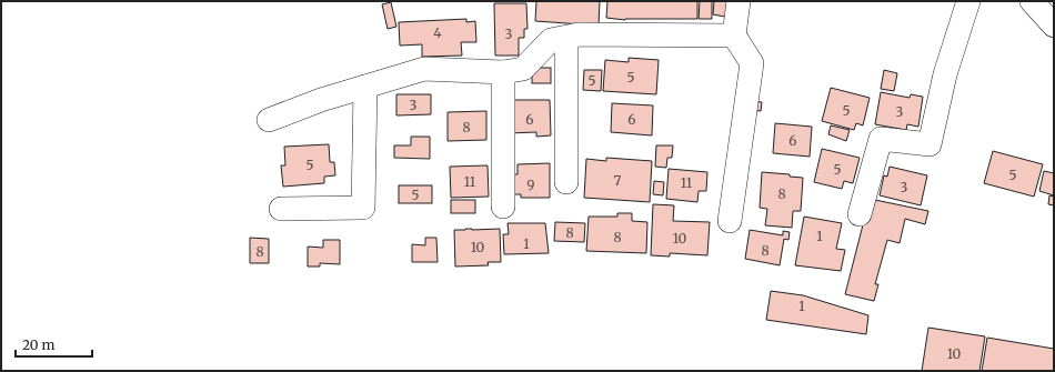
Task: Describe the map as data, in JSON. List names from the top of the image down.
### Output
{
  "house_numbers": [
    "4",
    "3",
    "5",
    "5",
    "3",
    "5",
    "3",
    "6",
    "6",
    "8",
    "6",
    "5",
    "5",
    "5",
    "7",
    "11",
    "11",
    "9",
    "3",
    "8",
    "5",
    "8",
    "1",
    "8",
    "10",
    "1",
    "10",
    "8",
    "8",
    "1",
    "10"
  ],
  "scale_bar": "20 m"
}
